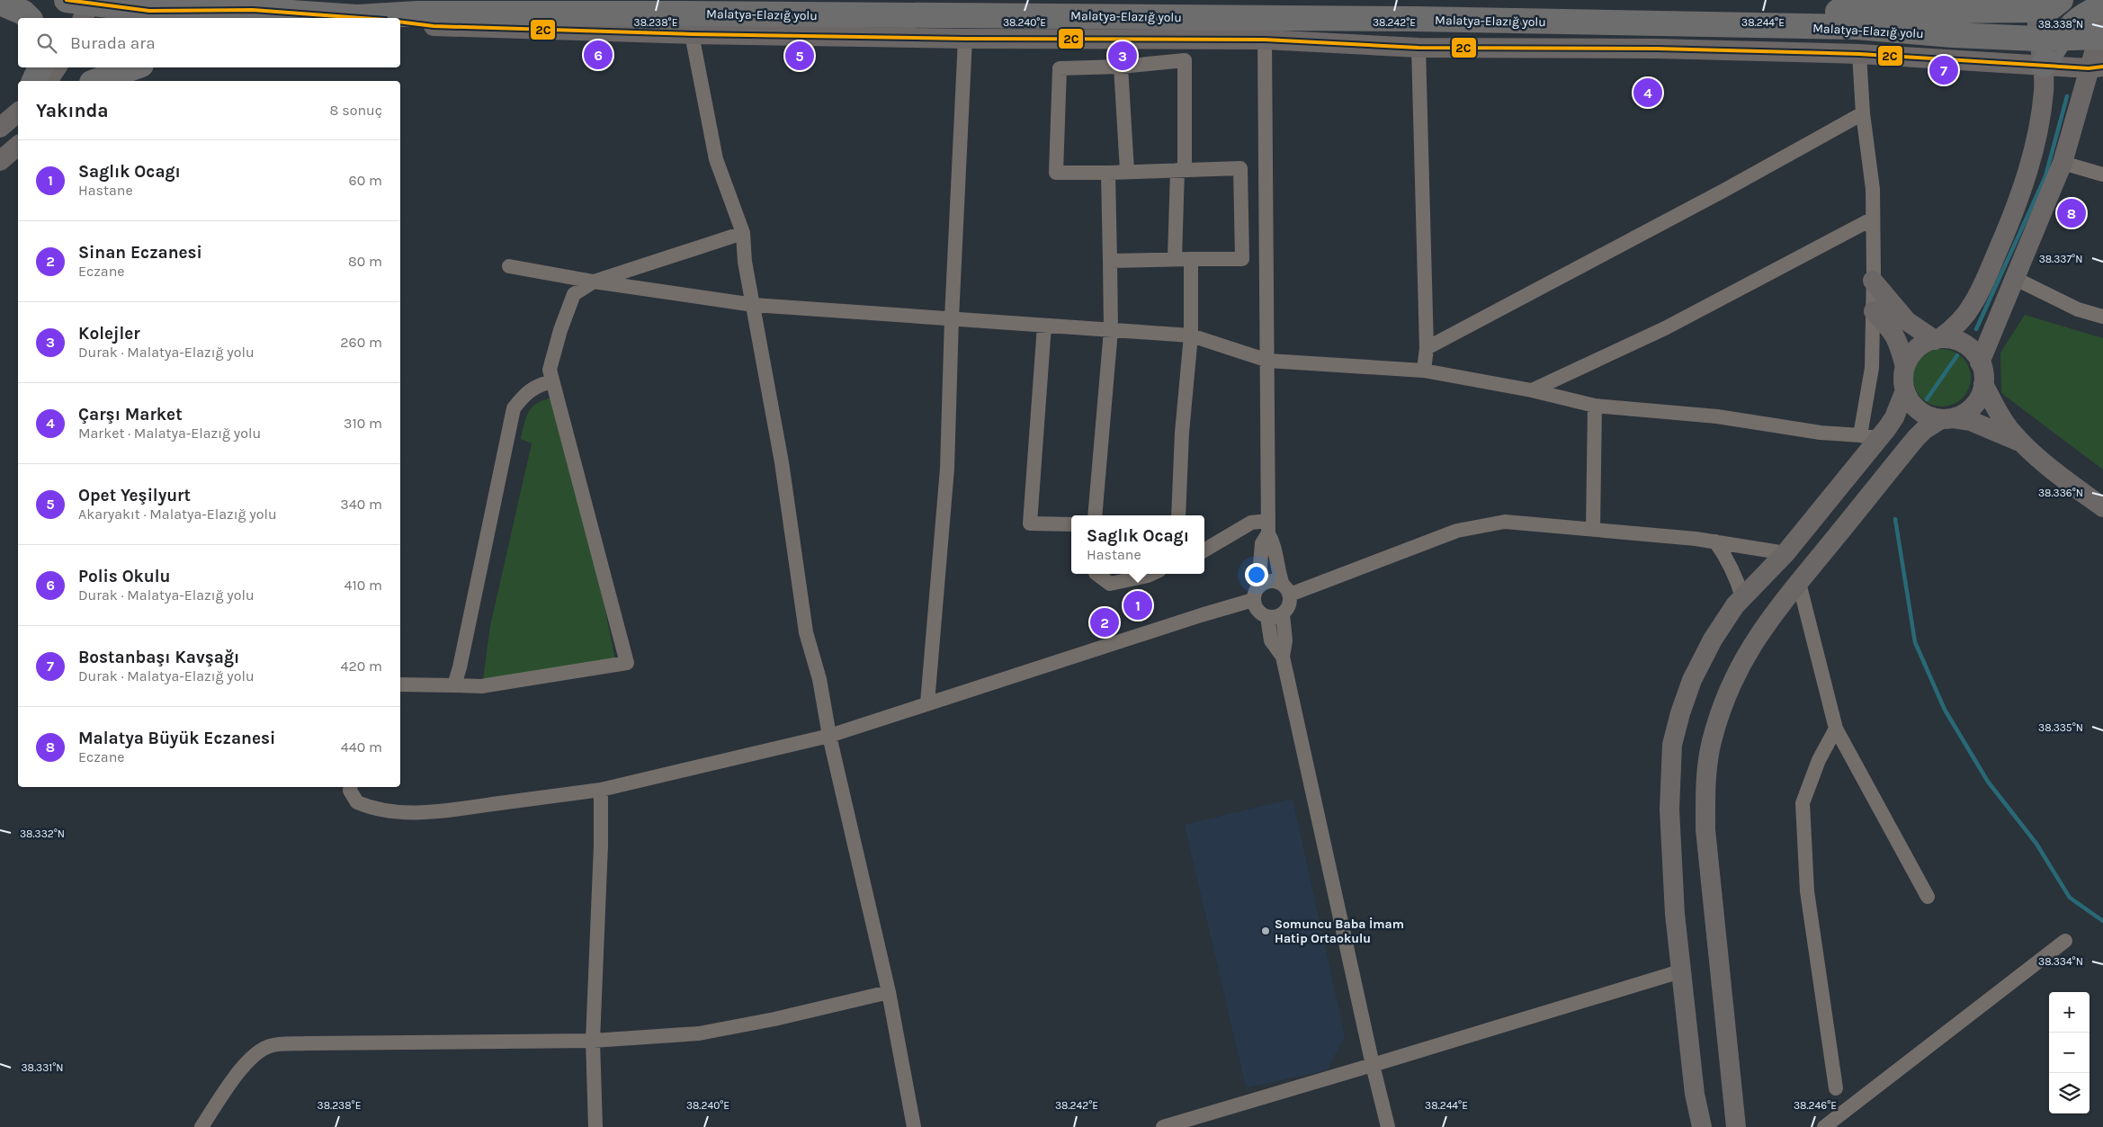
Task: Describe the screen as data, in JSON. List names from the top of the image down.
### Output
{
  "streets": {
    "highway": ["Malatya-Elazığ yolu"]
  },
  "places": ["Somuncu Baba İmam Hatip Ortaokulu"],
  "lines": ["transit line 2C"],
  "page": {
    "search": "Burada ara",
    "pins": [
      "6",
      "3",
      "5",
      "7",
      "4",
      "8",
      "1",
      "2"
    ],
    "heading": ["Yakında", "8 sonuç"],
    "list": [
      {
        "mark": "1",
        "name": "Saglık Ocagı",
        "note": "Hastane",
        "value": "60 m"
      },
      {
        "mark": "2",
        "name": "Sinan Eczanesi",
        "note": "Eczane",
        "value": "80 m"
      },
      {
        "mark": "3",
        "name": "Kolejler",
        "note": "Durak · Malatya-Elazığ yolu",
        "value": "260 m"
      },
      {
        "mark": "4",
        "name": "Çarşı Market",
        "note": "Market · Malatya-Elazığ yolu",
        "value": "310 m"
      },
      {
        "mark": "5",
        "name": "Opet Yeşilyurt",
        "note": "Akaryakıt · Malatya-Elazığ yolu",
        "value": "340 m"
      },
      {
        "mark": "6",
        "name": "Polis Okulu",
        "note": "Durak · Malatya-Elazığ yolu",
        "value": "410 m"
      },
      {
        "mark": "7",
        "name": "Bostanbaşı Kavşağı",
        "note": "Durak · Malatya-Elazığ yolu",
        "value": "420 m"
      },
      {
        "mark": "8",
        "name": "Malatya Büyük Eczanesi",
        "note": "Eczane",
        "value": "440 m"
      }
    ],
    "popup": ["Saglık Ocagı", "Hastane"],
    "map_buttons": ["+", "−"]
  },
  "coordinates": [
    "38.238°E",
    "38.240°E",
    "38.242°E",
    "38.244°E",
    "38.338°N",
    "38.337°N",
    "38.336°N",
    "38.335°N",
    "38.332°N",
    "38.334°N",
    "38.331°N",
    "38.246°E"
  ]
}
